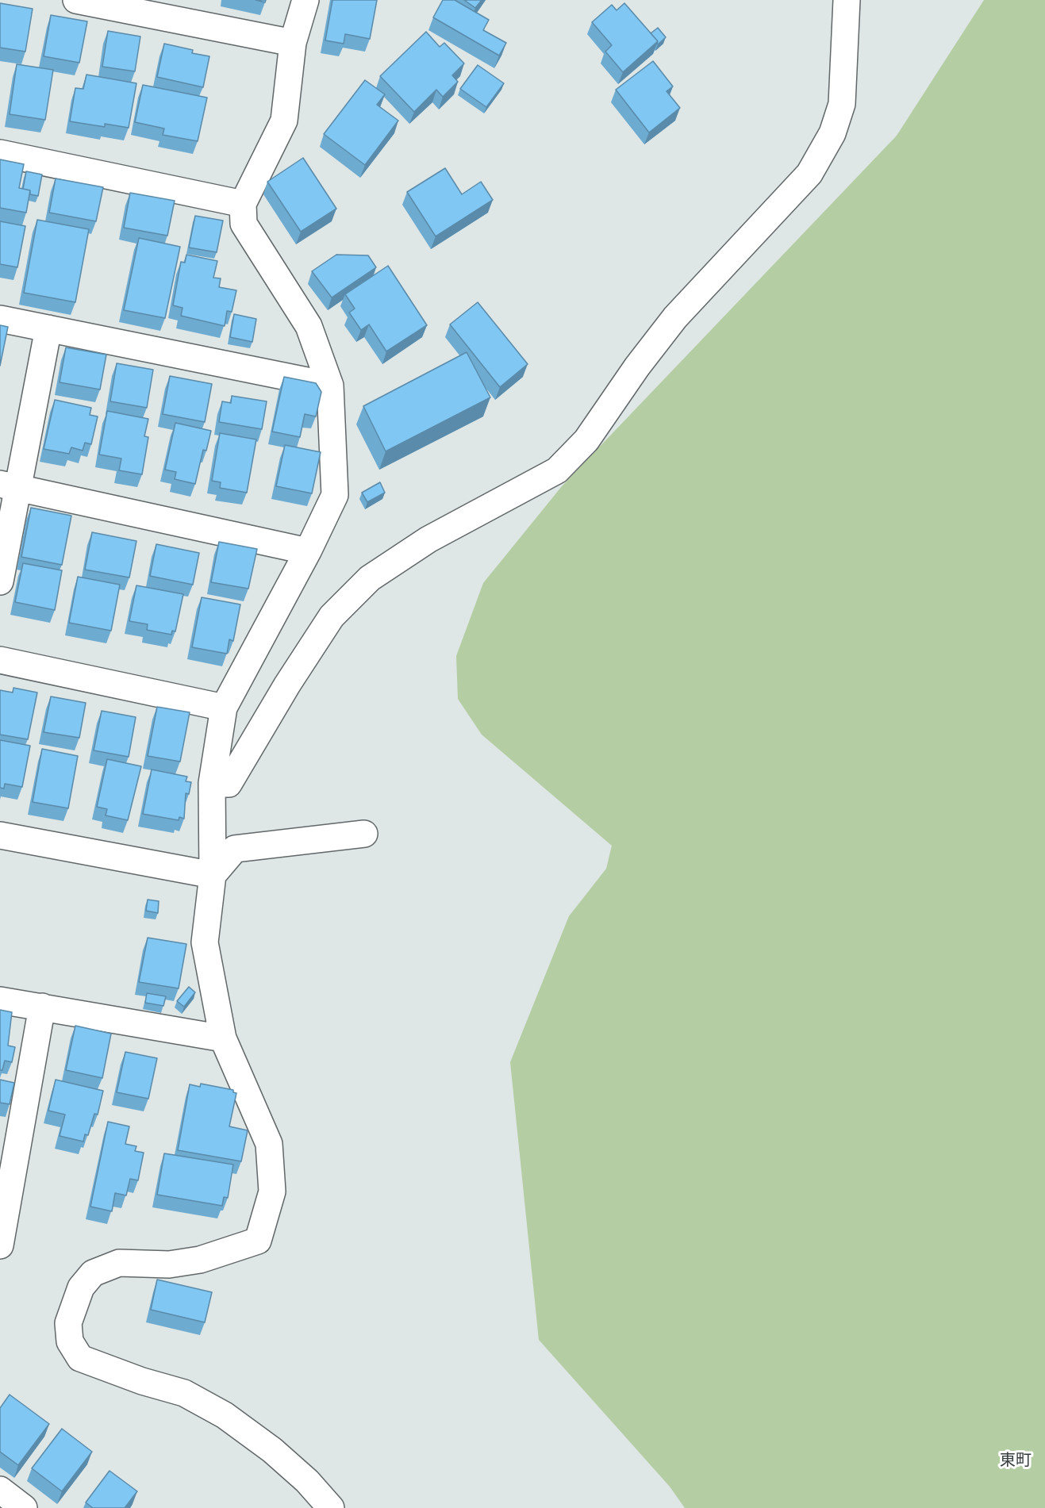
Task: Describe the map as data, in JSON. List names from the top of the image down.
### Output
{
  "districts": ["東町"]
}
